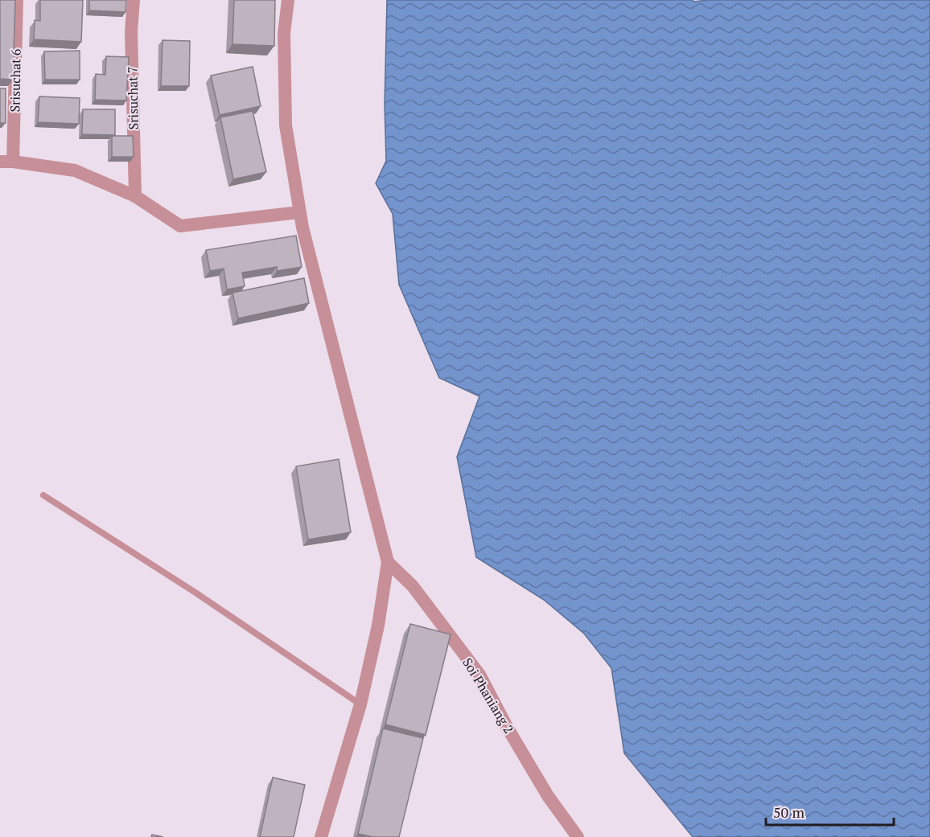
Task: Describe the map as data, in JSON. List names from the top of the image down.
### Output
{
  "streets": {
    "street": ["Srisuchat 6", "Srisuchat 7", "Soi Phaniang 2"]
  },
  "scale_bar": "50 m"
}
